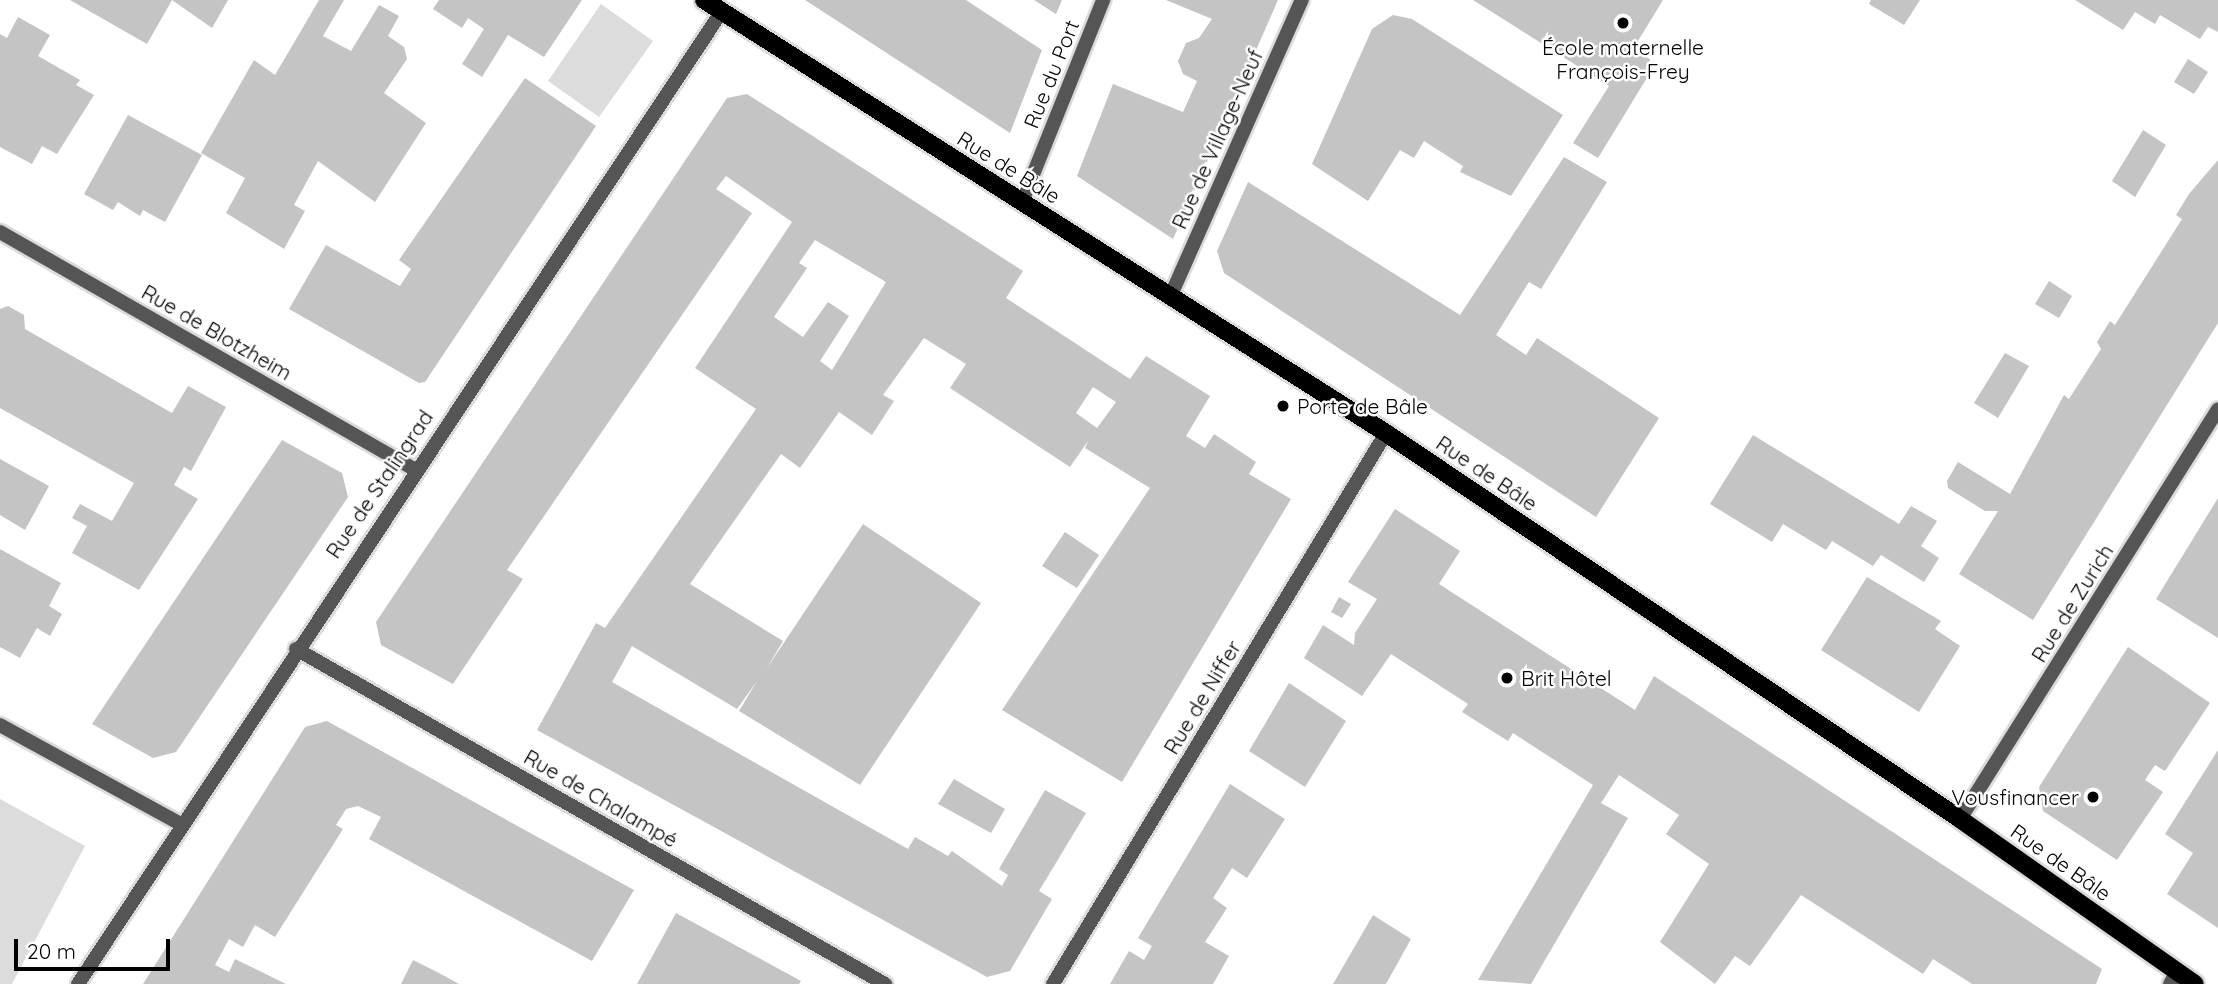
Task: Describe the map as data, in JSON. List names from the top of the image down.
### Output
{
  "streets": {
    "main road": ["Rue de Bâle"],
    "street": [
      "Rue du Port",
      "Rue de Village-Neuf",
      "Rue de Blotzheim",
      "Rue de Stalingrad",
      "Rue de Zurich",
      "Rue de Niffer",
      "Rue de Chalampé"
    ]
  },
  "crossings": [
    ["Rue du Port", "Rue de Bâle"],
    ["Rue de Village-Neuf", "Rue de Bâle"],
    ["Rue de Bâle", "Rue de Stalingrad"],
    ["Rue de Bâle", "Rue de Zurich"],
    ["Rue de Bâle", "Rue de Niffer"],
    ["Rue de Blotzheim", "Rue de Stalingrad"],
    ["Rue de Stalingrad", "Rue de Chalampé"]
  ],
  "places": [
    "École maternelle François-Frey",
    "Porte de Bâle",
    "Brit Hôtel",
    "Vousfinancer"
  ],
  "scale_bar": "20 m"
}
